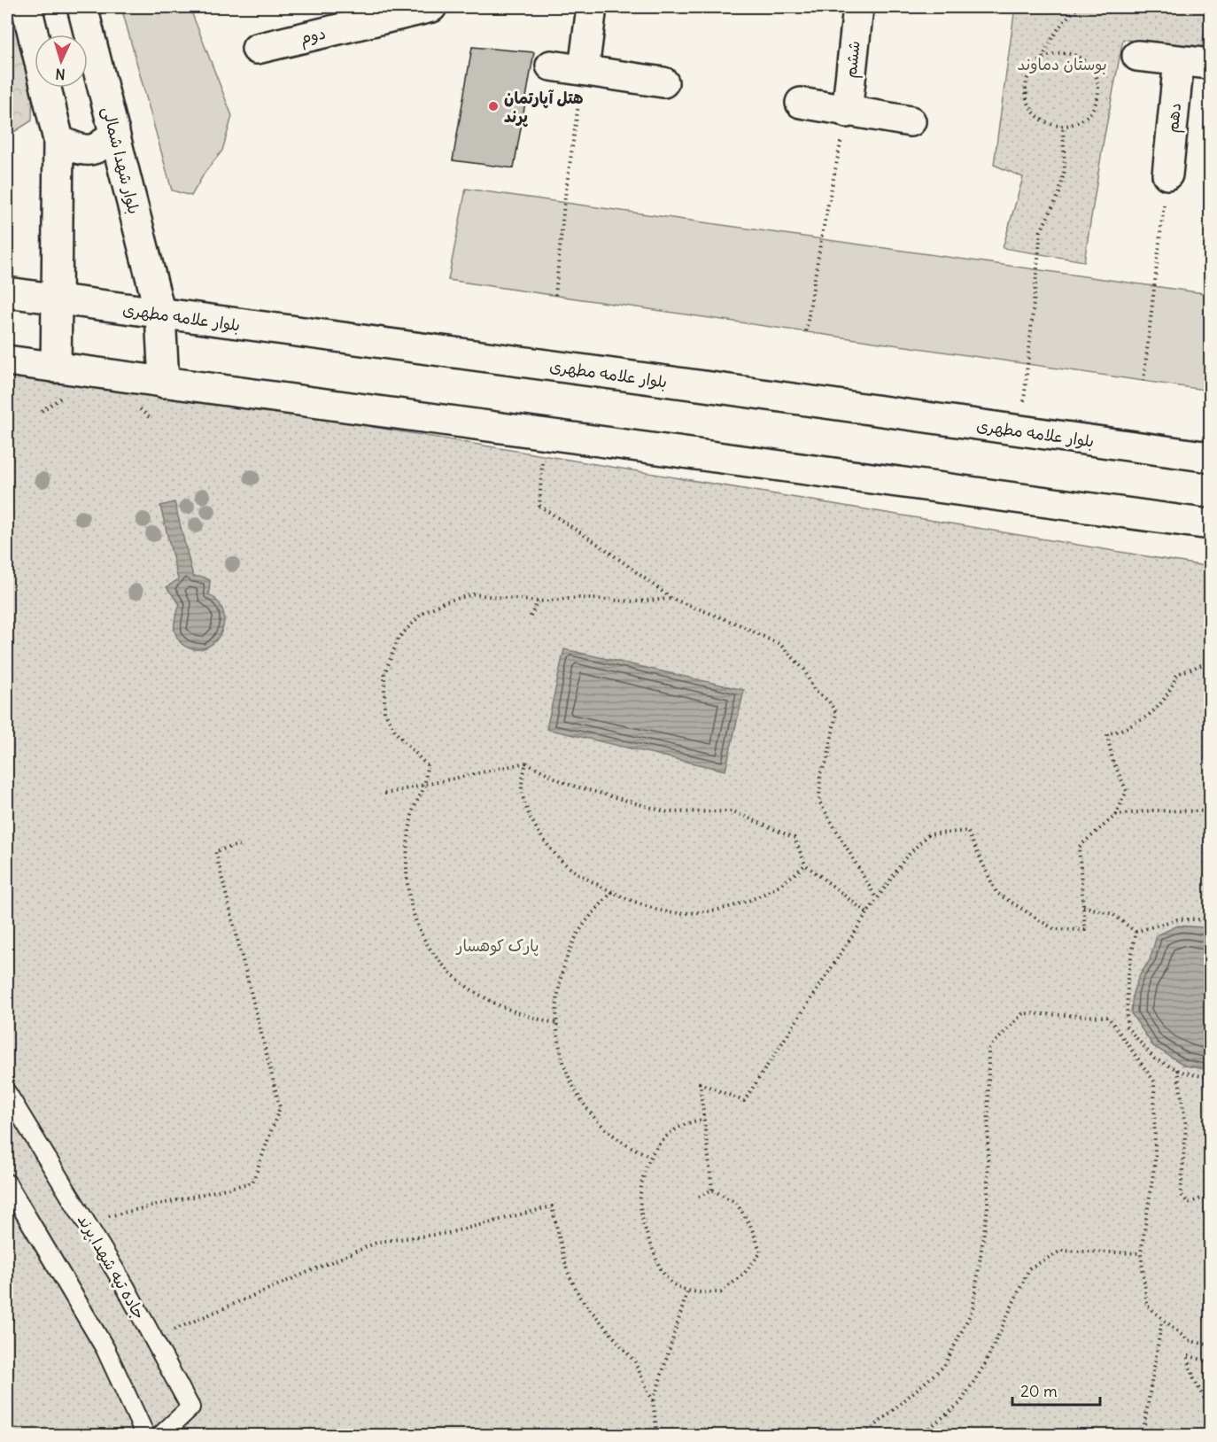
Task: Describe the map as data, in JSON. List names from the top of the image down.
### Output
{
  "streets": {
    "main road": [
      "دوم",
      "ششم",
      "دهم",
      "بلوار شهدا شمالی",
      "بلوار علامه مطهری"
    ],
    "lane": ["جاده تپه شهدا پرند"]
  },
  "crossings": [
    ["بلوار شهدا شمالی", "بلوار علامه مطهری"]
  ],
  "parks": ["بوستان دماوند", "پارک کوهسار"],
  "places": ["هتل آپارتمان پرند"],
  "scale_bar": "20 m",
  "north": "bottom"
}
